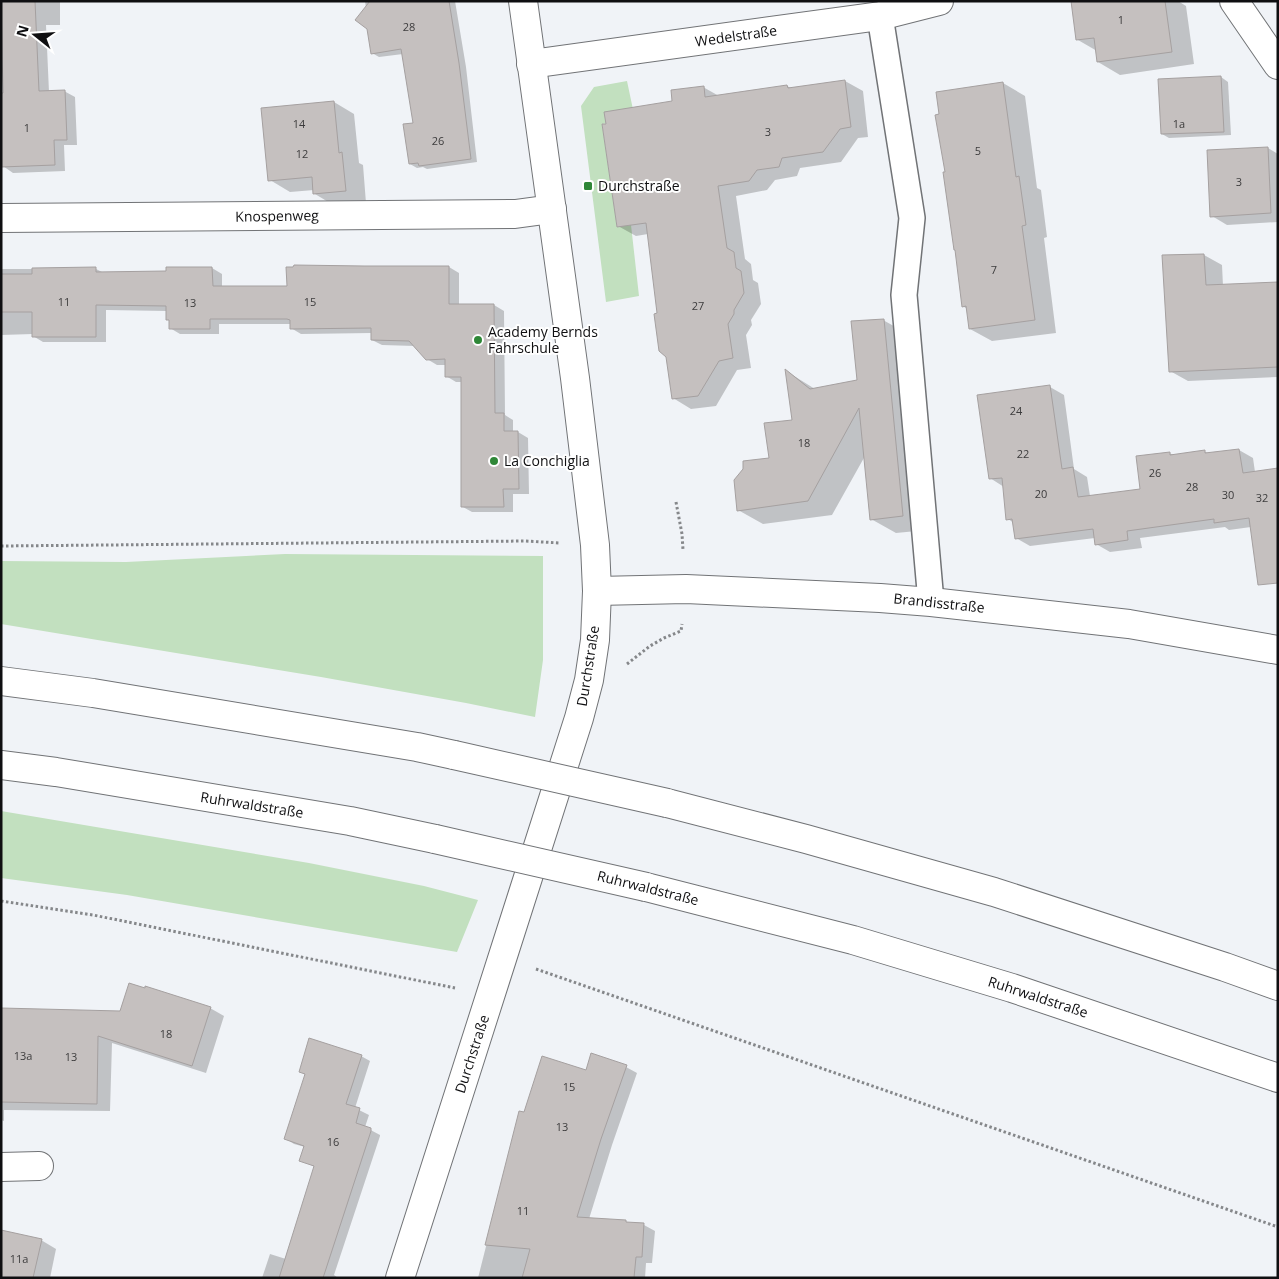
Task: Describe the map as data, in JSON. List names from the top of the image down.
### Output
{
  "streets": {
    "main road": [
      "Wedelstraße",
      "Knospenweg",
      "Brandisstraße",
      "Durchstraße",
      "Ruhrwaldstraße"
    ]
  },
  "crossings": [
    ["Wedelstraße", "Durchstraße"],
    ["Knospenweg", "Durchstraße"],
    ["Brandisstraße", "Durchstraße"]
  ],
  "places": {
    "transit": ["Durchstraße"],
    "other": ["Academy Bernds Fahrschule", "La Conchiglia"]
  },
  "house_numbers": [
    "1",
    "28",
    "14",
    "1a",
    "1",
    "3",
    "26",
    "5",
    "12",
    "3",
    "7",
    "11",
    "15",
    "13",
    "27",
    "24",
    "18",
    "22",
    "26",
    "28",
    "20",
    "30",
    "32",
    "18",
    "13a",
    "13",
    "15",
    "13",
    "16",
    "11",
    "11a"
  ],
  "north": "left"
}
